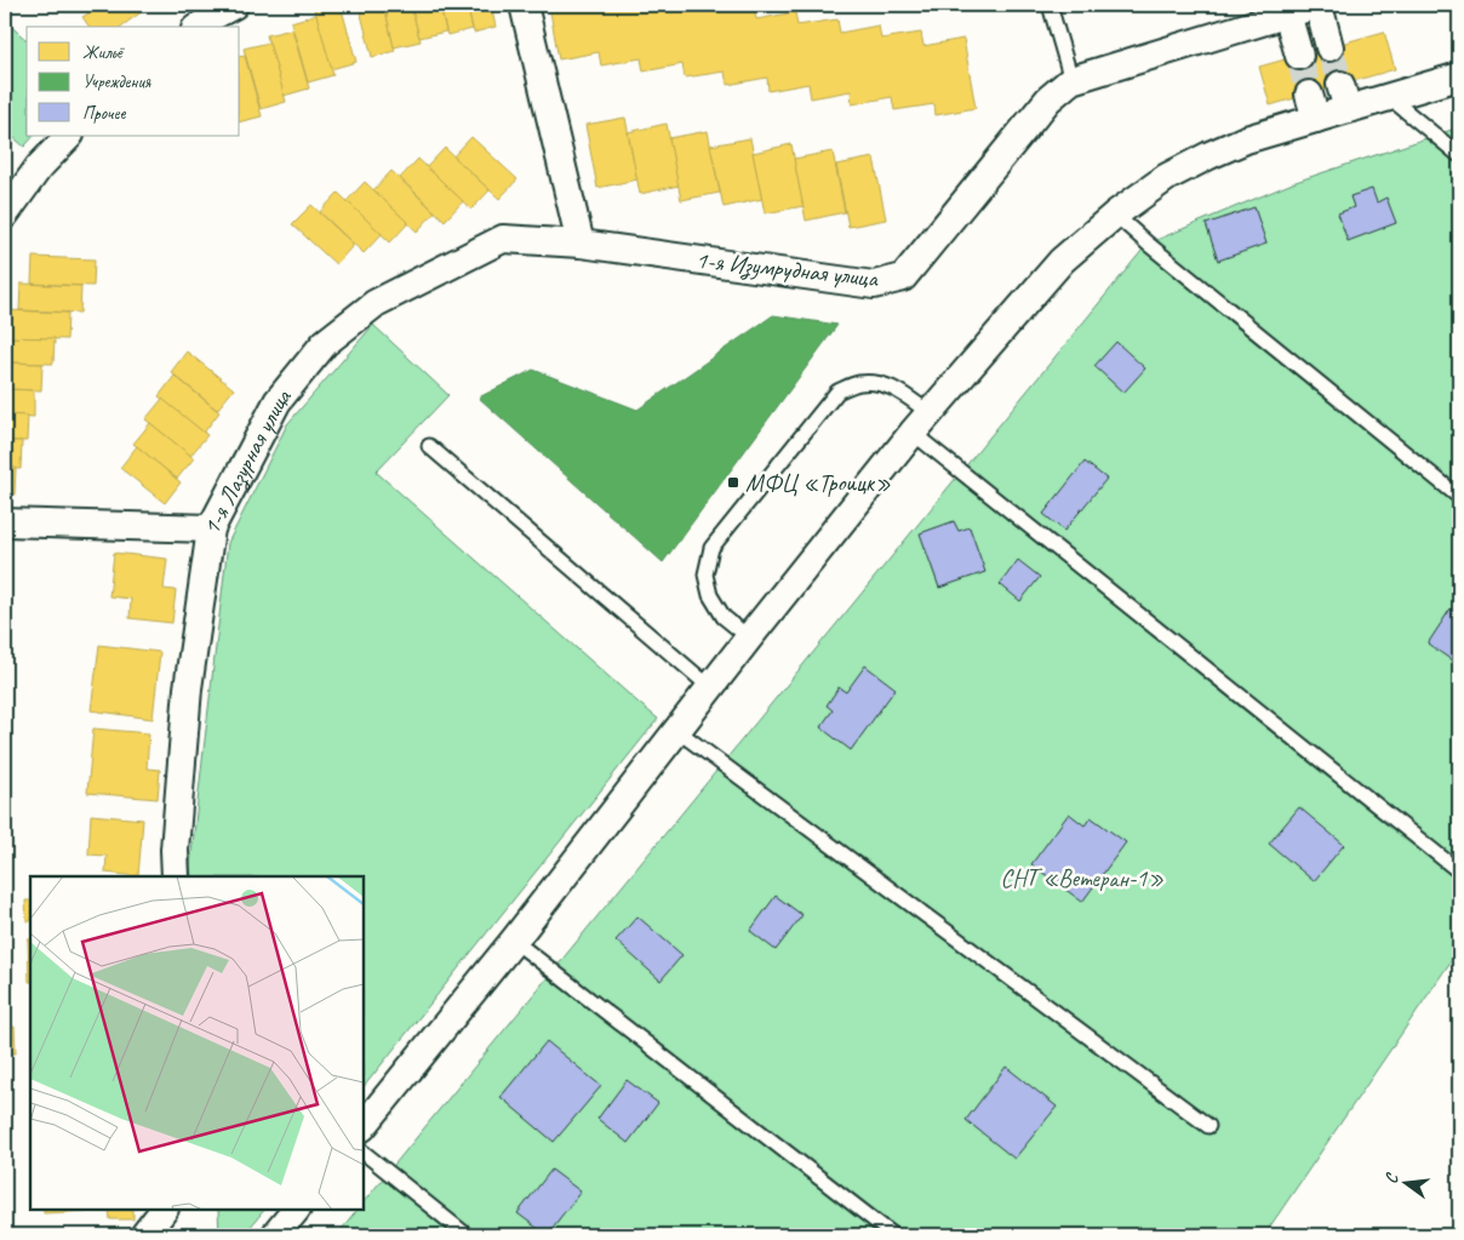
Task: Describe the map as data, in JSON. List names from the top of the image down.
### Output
{
  "streets": {
    "street": ["1-я Изумрудная улица", "1-я Лазурная улица"]
  },
  "crossings": [
    ["1-я Изумрудная улица", "1-я Лазурная улица"]
  ],
  "parks": ["СНТ «Ветеран-1»"],
  "places": {
    "transit": ["МФЦ «Троицк»"]
  },
  "legend": ["Жильё", "Учреждения", "Прочее"],
  "north": "left"
}
